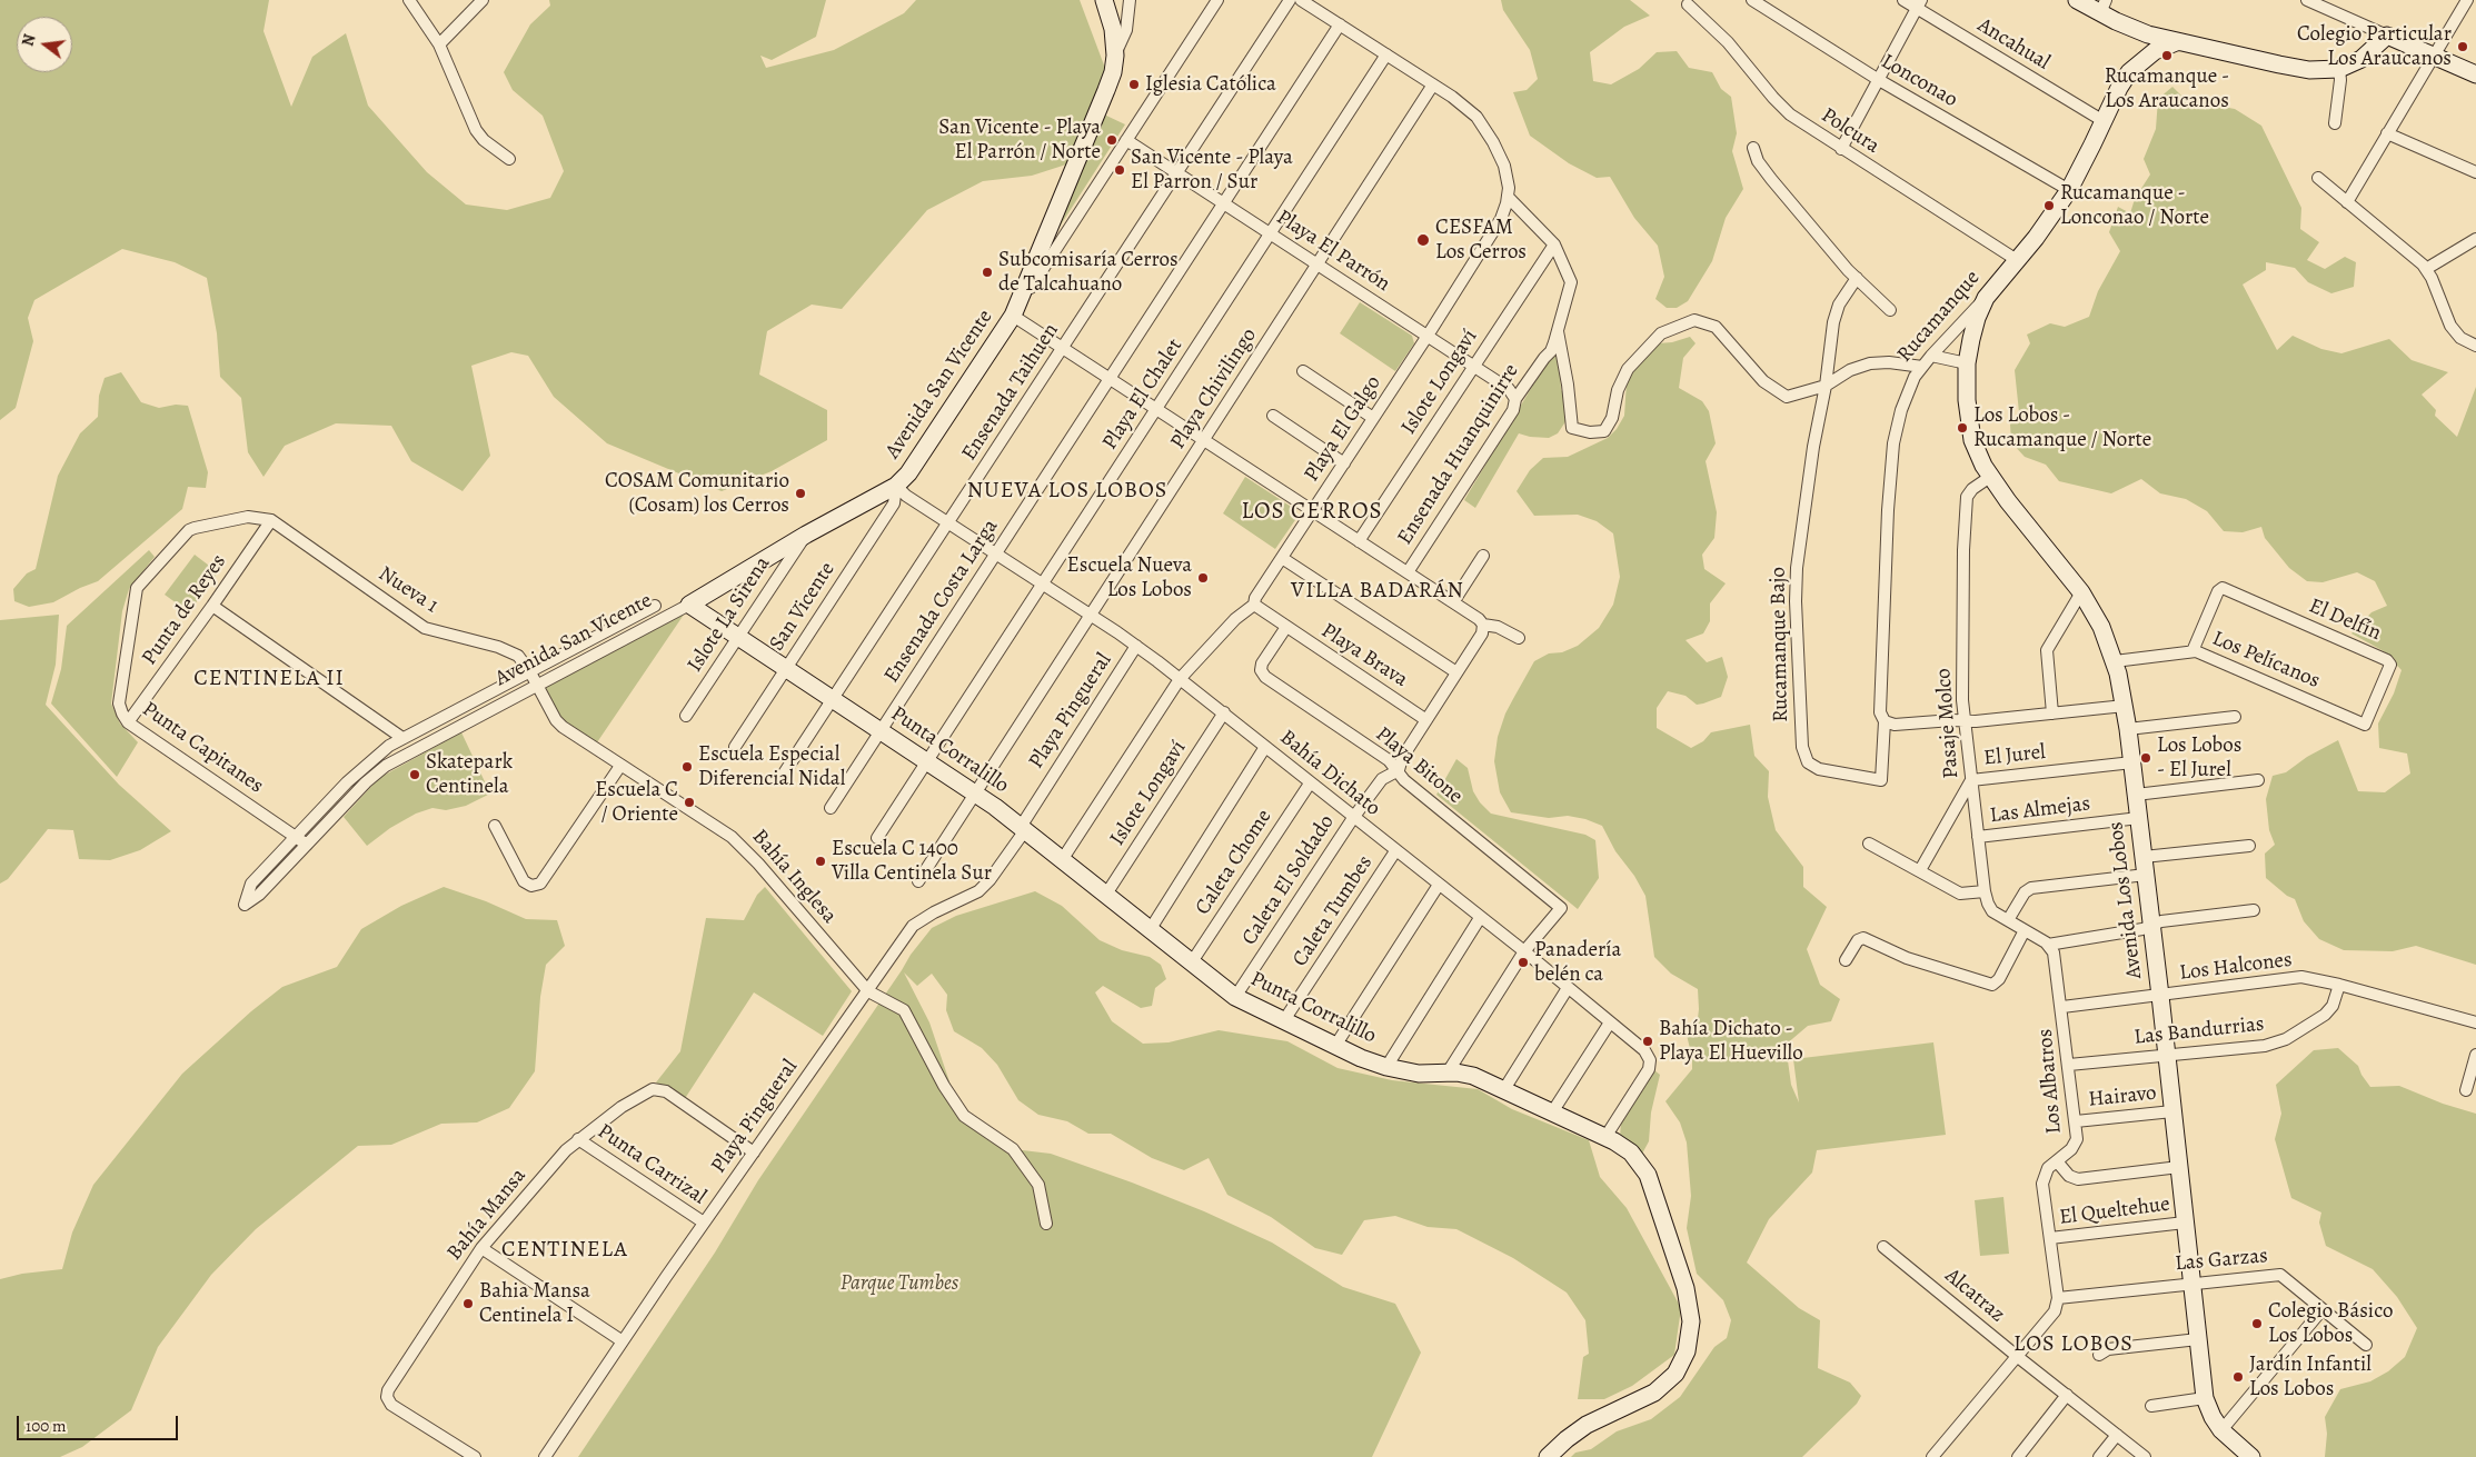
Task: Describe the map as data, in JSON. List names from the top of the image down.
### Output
{
  "streets": {
    "street": [
      "Ancahual",
      "Lonconao",
      "Polcura",
      "Playa El Parrón",
      "Rucamanque",
      "Islote Longaví",
      "Avenida San Vicente",
      "Playa Chivilingo",
      "Ensenada Taihuen",
      "Playa El Chalet",
      "Playa El Galgo",
      "Ensenada Huanquinirre",
      "Nueva 1",
      "Ensenada Costa Larga",
      "San Vicente",
      "Punta de Reyes",
      "Islote La Sirena",
      "El Delfín",
      "Rucamanque Bajo",
      "Playa Brava",
      "Los Pelícanos",
      "Playa Pingueral",
      "Pasaje Molco",
      "Punta Capitanes",
      "Punta Corralillo",
      "El Jurel",
      "Playa Bitone",
      "Bahía Dichato",
      "Las Almejas",
      "Caleta Chome",
      "Bahía Inglesa",
      "Caleta El Soldado",
      "Avenida Los Lobos",
      "Caleta Tumbes",
      "Los Halcones",
      "Las Bandurrias",
      "Los Albatros",
      "Hairavo",
      "Punta Carrizal",
      "El Queltehue",
      "Bahía Mansa",
      "Las Garzas",
      "Alcatraz"
    ]
  },
  "crossings": [
    ["Ancahual", "Rucamanque"],
    ["Lonconao", "Rucamanque"],
    ["Polcura", "Rucamanque"],
    ["Playa El Parrón", "Islote Longaví"],
    ["Playa El Parrón", "Avenida San Vicente"],
    ["Playa El Parrón", "Playa Chivilingo"],
    ["Playa El Parrón", "Ensenada Taihuen"],
    ["Playa El Parrón", "Playa El Chalet"],
    ["Playa El Parrón", "Playa El Galgo"],
    ["Playa El Parrón", "Ensenada Huanquinirre"],
    ["Playa El Parrón", "Ensenada Costa Larga"],
    ["Rucamanque", "Rucamanque Bajo"],
    ["Rucamanque", "Avenida Los Lobos"],
    ["Islote Longaví", "Ensenada Huanquinirre"],
    ["Islote Longaví", "Punta Corralillo"],
    ["Islote Longaví", "Bahía Dichato"],
    ["Avenida San Vicente", "Nueva 1"],
    ["Avenida San Vicente", "San Vicente"],
    ["Avenida San Vicente", "Islote La Sirena"],
    ["Avenida San Vicente", "Punta Capitanes"],
    ["Avenida San Vicente", "Punta Corralillo"],
    ["Avenida San Vicente", "Bahía Dichato"],
    ["Avenida San Vicente", "Bahía Inglesa"],
    ["Playa Chivilingo", "Punta Corralillo"],
    ["Playa Chivilingo", "Bahía Dichato"],
    ["Ensenada Taihuen", "Punta Corralillo"],
    ["Ensenada Taihuen", "Bahía Dichato"],
    ["Playa El Chalet", "Punta Corralillo"],
    ["Playa El Chalet", "Bahía Dichato"],
    ["Playa El Galgo", "Playa Brava"],
    ["Playa El Galgo", "Punta Corralillo"],
    ["Playa El Galgo", "Bahía Dichato"],
    ["Nueva 1", "Punta de Reyes"],
    ["Nueva 1", "Punta Capitanes"],
    ["Nueva 1", "Bahía Inglesa"],
    ["Ensenada Costa Larga", "Punta Corralillo"],
    ["Ensenada Costa Larga", "Bahía Dichato"],
    ["San Vicente", "Punta Corralillo"],
    ["San Vicente", "Bahía Dichato"],
    ["Punta de Reyes", "Punta Capitanes"],
    ["Islote La Sirena", "Punta Corralillo"],
    ["El Delfín", "Los Pelícanos"],
    ["Playa Brava", "Playa Bitone"],
    ["Playa Brava", "Caleta El Soldado"],
    ["Los Pelícanos", "Avenida Los Lobos"],
    ["Playa Pingueral", "Punta Corralillo"],
    ["Playa Pingueral", "Bahía Dichato"],
    ["Playa Pingueral", "Bahía Inglesa"],
    ["Playa Pingueral", "Punta Carrizal"],
    ["Playa Pingueral", "Bahía Mansa"],
    ["Pasaje Molco", "El Jurel"],
    ["Pasaje Molco", "Las Almejas"],
    ["Pasaje Molco", "Avenida Los Lobos"],
    ["Pasaje Molco", "Los Albatros"],
    ["Punta Corralillo", "Bahía Dichato"],
    ["Punta Corralillo", "Caleta Chome"],
    ["Punta Corralillo", "Caleta El Soldado"],
    ["Punta Corralillo", "Caleta Tumbes"],
    ["El Jurel", "Avenida Los Lobos"],
    ["Playa Bitone", "Bahía Dichato"],
    ["Playa Bitone", "Caleta El Soldado"],
    ["Bahía Dichato", "Caleta Chome"],
    ["Bahía Dichato", "Caleta El Soldado"],
    ["Bahía Dichato", "Caleta Tumbes"],
    ["Las Almejas", "Avenida Los Lobos"],
    ["Avenida Los Lobos", "Los Halcones"],
    ["Avenida Los Lobos", "Las Bandurrias"],
    ["Avenida Los Lobos", "Hairavo"],
    ["Avenida Los Lobos", "El Queltehue"],
    ["Avenida Los Lobos", "Las Garzas"],
    ["Los Halcones", "Las Bandurrias"],
    ["Los Halcones", "Los Albatros"],
    ["Las Bandurrias", "Los Albatros"],
    ["Los Albatros", "Hairavo"],
    ["Los Albatros", "El Queltehue"],
    ["Los Albatros", "Las Garzas"],
    ["Punta Carrizal", "Bahía Mansa"]
  ],
  "districts": [
    "NUEVA LOS LOBOS",
    "LOS CERROS",
    "VILLA BADARÁN",
    "CENTINELA II",
    "CENTINELA",
    "LOS LOBOS"
  ],
  "parks": ["Parque Tumbes"],
  "places": [
    "Colegio Particular Los Araucanos",
    "Rucamanque - Los Araucanos",
    "Iglesia Católica",
    "San Vicente - Playa El Parrón / Norte",
    "San Vicente - Playa El Parron / Sur",
    "Rucamanque - Lonconao / Norte",
    "CESFAM Los Cerros",
    "Subcomisaría Cerros de Talcahuano",
    "Los Lobos - Rucamanque / Norte",
    "COSAM Comunitario (Cosam) los Cerros",
    "Escuela Nueva Los Lobos",
    "Los Lobos - El Jurel",
    "Escuela Especial Diferencial Nidal",
    "Skatepark Centinela",
    "Escuela C / Oriente",
    "Escuela C 1400 Villa Centinela Sur",
    "Panadería belén ca",
    "Bahía Dichato - Playa El Huevillo",
    "Bahia Mansa Centinela I",
    "Colegio Básico Los Lobos",
    "Jardín Infantil Los Lobos"
  ],
  "scale_bar": "100 m",
  "north": "left"
}
